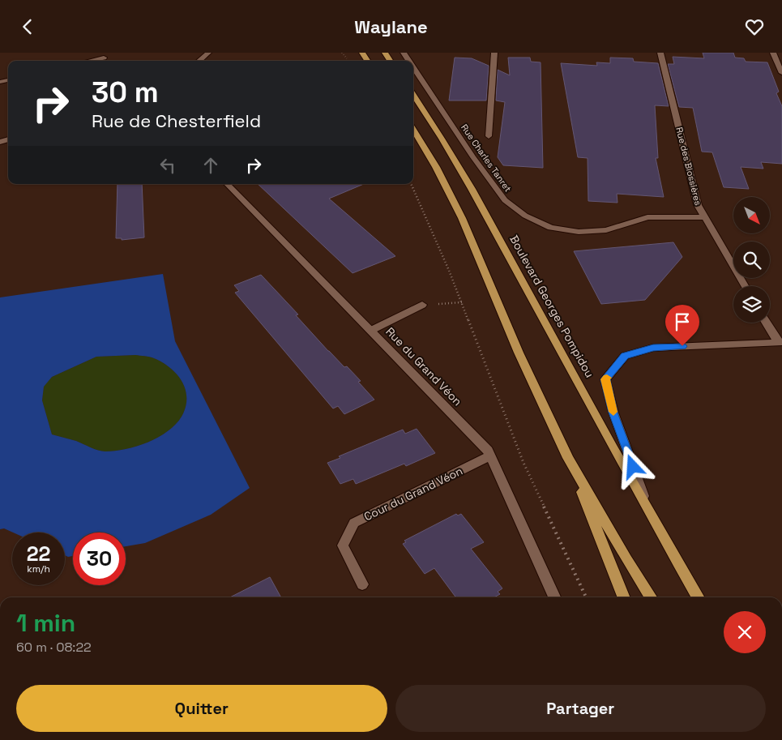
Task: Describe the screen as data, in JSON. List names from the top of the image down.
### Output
{
  "streets": {
    "main road": ["Boulevard Georges Pompidou"],
    "street": [
      "Rue Charles Tanret",
      "Rue des Blossières",
      "Rue du Grand Véon",
      "Cour du Grand Véon"
    ]
  },
  "crossings": [
    ["Rue Charles Tanret", "Rue des Blossières"],
    ["Rue du Grand Véon", "Cour du Grand Véon"]
  ],
  "north": "bottom right",
  "page": {
    "header": "Waylane",
    "turn": ["30 m", "Rue de Chesterfield"],
    "speed": "22 km/h",
    "limit": "30",
    "heading": ["1 min", "60 m · 08:22"],
    "buttons": ["Quitter", "Partager"]
  }
}
